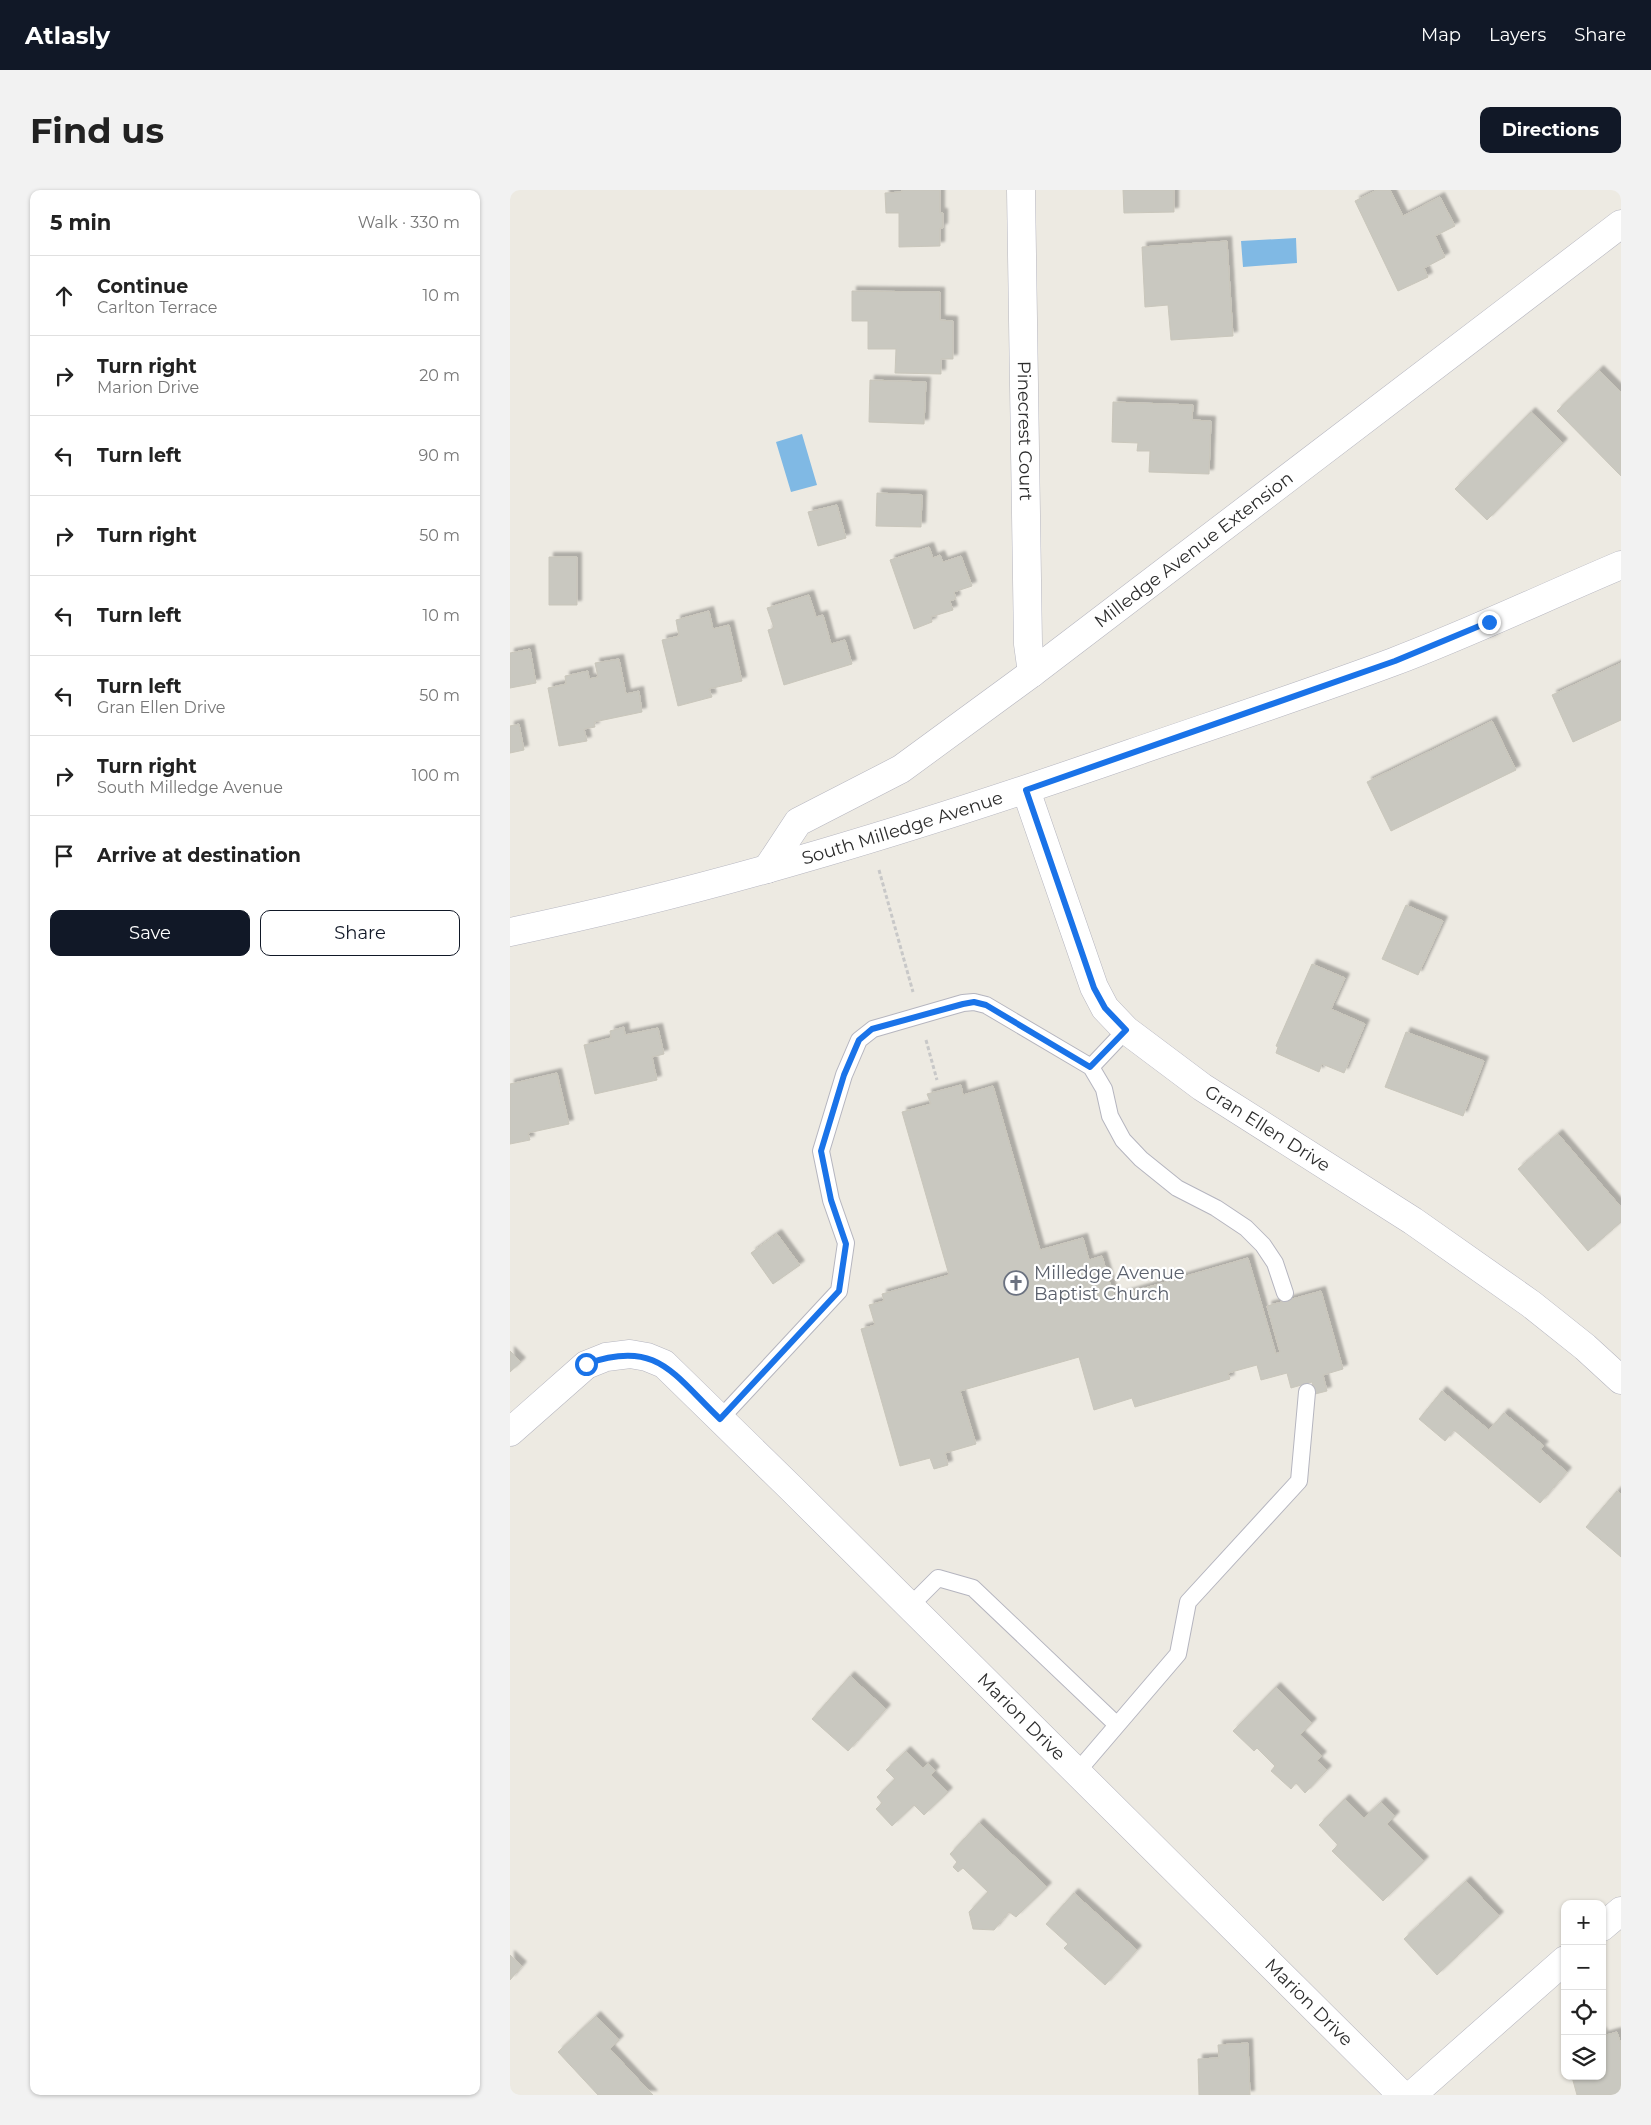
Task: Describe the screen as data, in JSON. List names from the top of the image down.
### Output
{
  "streets": {
    "street": [
      "Pinecrest Court",
      "Milledge Avenue Extension",
      "South Milledge Avenue",
      "Gran Ellen Drive",
      "Marion Drive"
    ]
  },
  "crossings": [
    ["Pinecrest Court", "Milledge Avenue Extension"],
    ["Milledge Avenue Extension", "South Milledge Avenue"],
    ["South Milledge Avenue", "Gran Ellen Drive"]
  ],
  "places": {
    "church": ["Milledge Avenue Baptist Church"]
  },
  "page": {
    "header": "Atlasly",
    "nav": ["Map", "Layers", "Share"],
    "buttons": [
      "Directions",
      ["Save", "Share"]
    ],
    "title": "Find us",
    "heading": ["5 min", "Walk · 330 m"],
    "list": [
      ["Continue", "Carlton Terrace", "10 m"],
      ["Turn right", "Marion Drive", "20 m"],
      ["Turn left", "90 m"],
      ["Turn right", "50 m"],
      ["Turn left", "10 m"],
      ["Turn left", "Gran Ellen Drive", "50 m"],
      ["Turn right", "South Milledge Avenue", "100 m"],
      "Arrive at destination"
    ],
    "map_buttons": ["+", "−"]
  }
}
